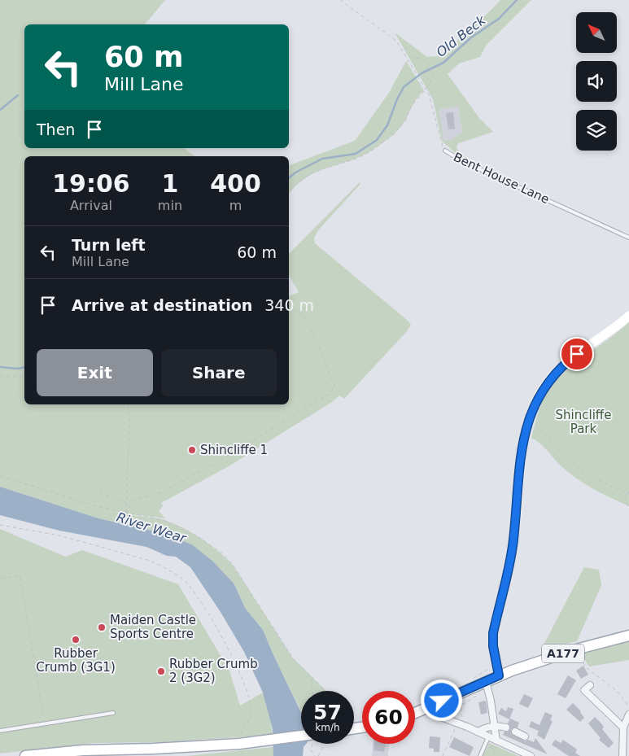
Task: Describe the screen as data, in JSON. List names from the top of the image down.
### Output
{
  "streets": {
    "main road": ["A177"],
    "lane": ["Bent House Lane"]
  },
  "water": ["Old Beck", "River Wear"],
  "parks": ["Shincliffe Park"],
  "places": [
    "Shincliffe 1",
    "Maiden Castle Sports Centre",
    "Rubber Crumb (3G1)",
    "Rubber Crumb 2 (3G2)"
  ],
  "north": "top left",
  "page": {
    "turn": ["60 m", "Mill Lane"],
    "then": "Then",
    "eta": [
      "19:06",
      "Arrival",
      "1",
      "min",
      "400",
      "m"
    ],
    "list": [
      {
        "name": "Turn left",
        "note": "Mill Lane",
        "value": "60 m"
      },
      {
        "name": "Arrive at destination",
        "value": "340 m"
      }
    ],
    "buttons": ["Exit", "Share"],
    "speed": "57 km/h",
    "limit": "60"
  }
}
